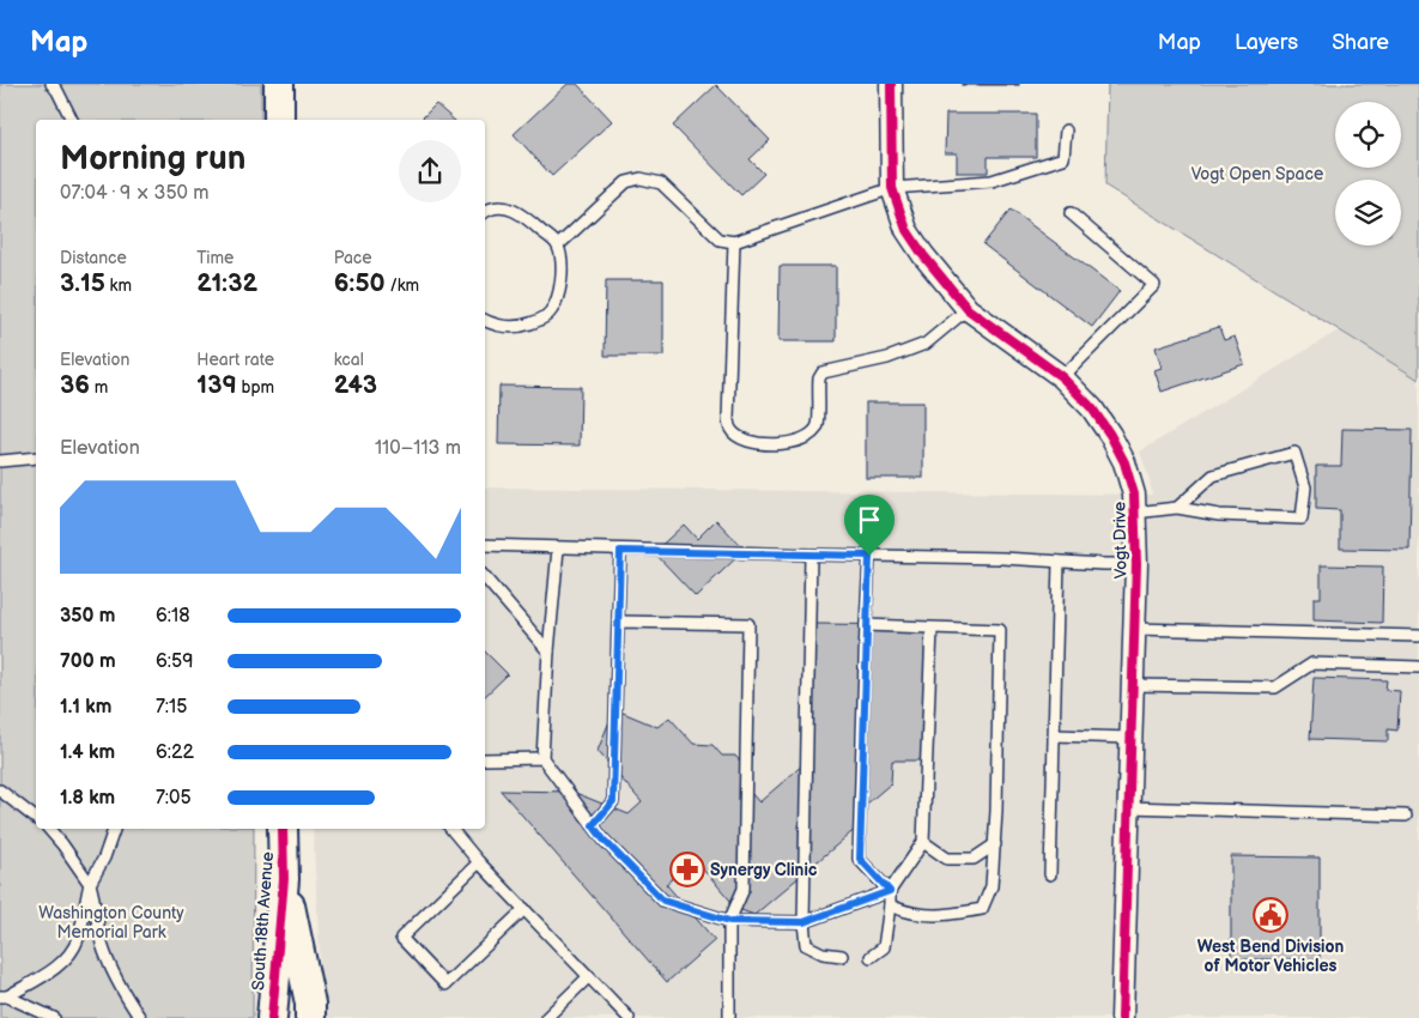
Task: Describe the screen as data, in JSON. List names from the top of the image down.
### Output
{
  "streets": {
    "street": ["Vogt Drive", "South 18th Avenue"]
  },
  "parks": ["Vogt Open Space", "Washington County Memorial Park"],
  "places": {
    "pharmacy": ["Synergy Clinic"],
    "public building": ["West Bend Division of Motor Vehicles"]
  },
  "page": {
    "header": "Map",
    "nav": ["Map", "Layers", "Share"],
    "heading": ["Morning run", "07:04 · 9 × 350 m"],
    "stats": [
      ["Distance", "3.15 km"],
      ["Time", "21:32"],
      ["Pace", "6:50 /km"],
      ["Elevation", "36 m"],
      ["Heart rate", "139 bpm"],
      ["kcal", "243"]
    ],
    "chart": ["Elevation", "110–113 m"],
    "list": [
      {
        "name": "350 m",
        "note": "6:18"
      },
      {
        "name": "700 m",
        "note": "6:59"
      },
      {
        "name": "1.1 km",
        "note": "7:15"
      },
      {
        "name": "1.4 km",
        "note": "6:22"
      },
      {
        "name": "1.8 km",
        "note": "7:05"
      }
    ]
  }
}
